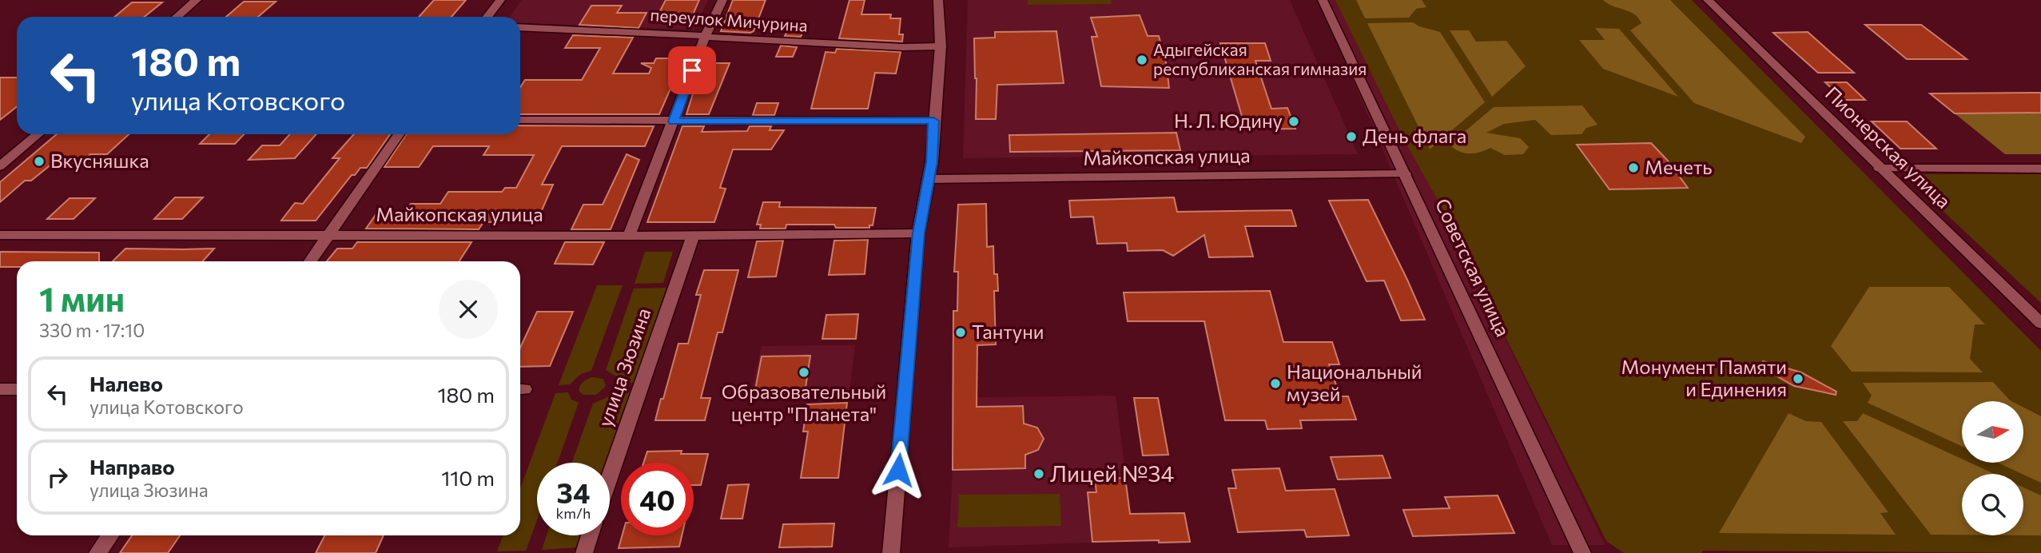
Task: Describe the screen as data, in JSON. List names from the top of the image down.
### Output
{
  "streets": {
    "street": [
      "переулок Мичурина",
      "Пионерская улица",
      "Майкопская улица",
      "Советская улица",
      "улица Зюзина"
    ]
  },
  "crossings": [
    ["Майкопская улица", "Советская улица"],
    ["Майкопская улица", "улица Зюзина"]
  ],
  "places": [
    "Адыгейская республиканская гимназия",
    "Н. Л. Юдину",
    "День флага",
    "Вкусняшка",
    "Мечеть",
    "Тантуни",
    "Образовательный центр \"Планета\"",
    "Монумент Памяти и Единения",
    "Национальный музей",
    "Лицей №34"
  ],
  "north": "right",
  "page": {
    "turn": ["180 m", "улица Котовского"],
    "heading": ["1 мин", "330 m · 17:10"],
    "list": [
      {
        "name": "Налево",
        "note": "улица Котовского",
        "value": "180 m"
      },
      {
        "name": "Направо",
        "note": "улица Зюзина",
        "value": "110 m"
      }
    ],
    "speed": "34 km/h",
    "limit": "40"
  }
}
